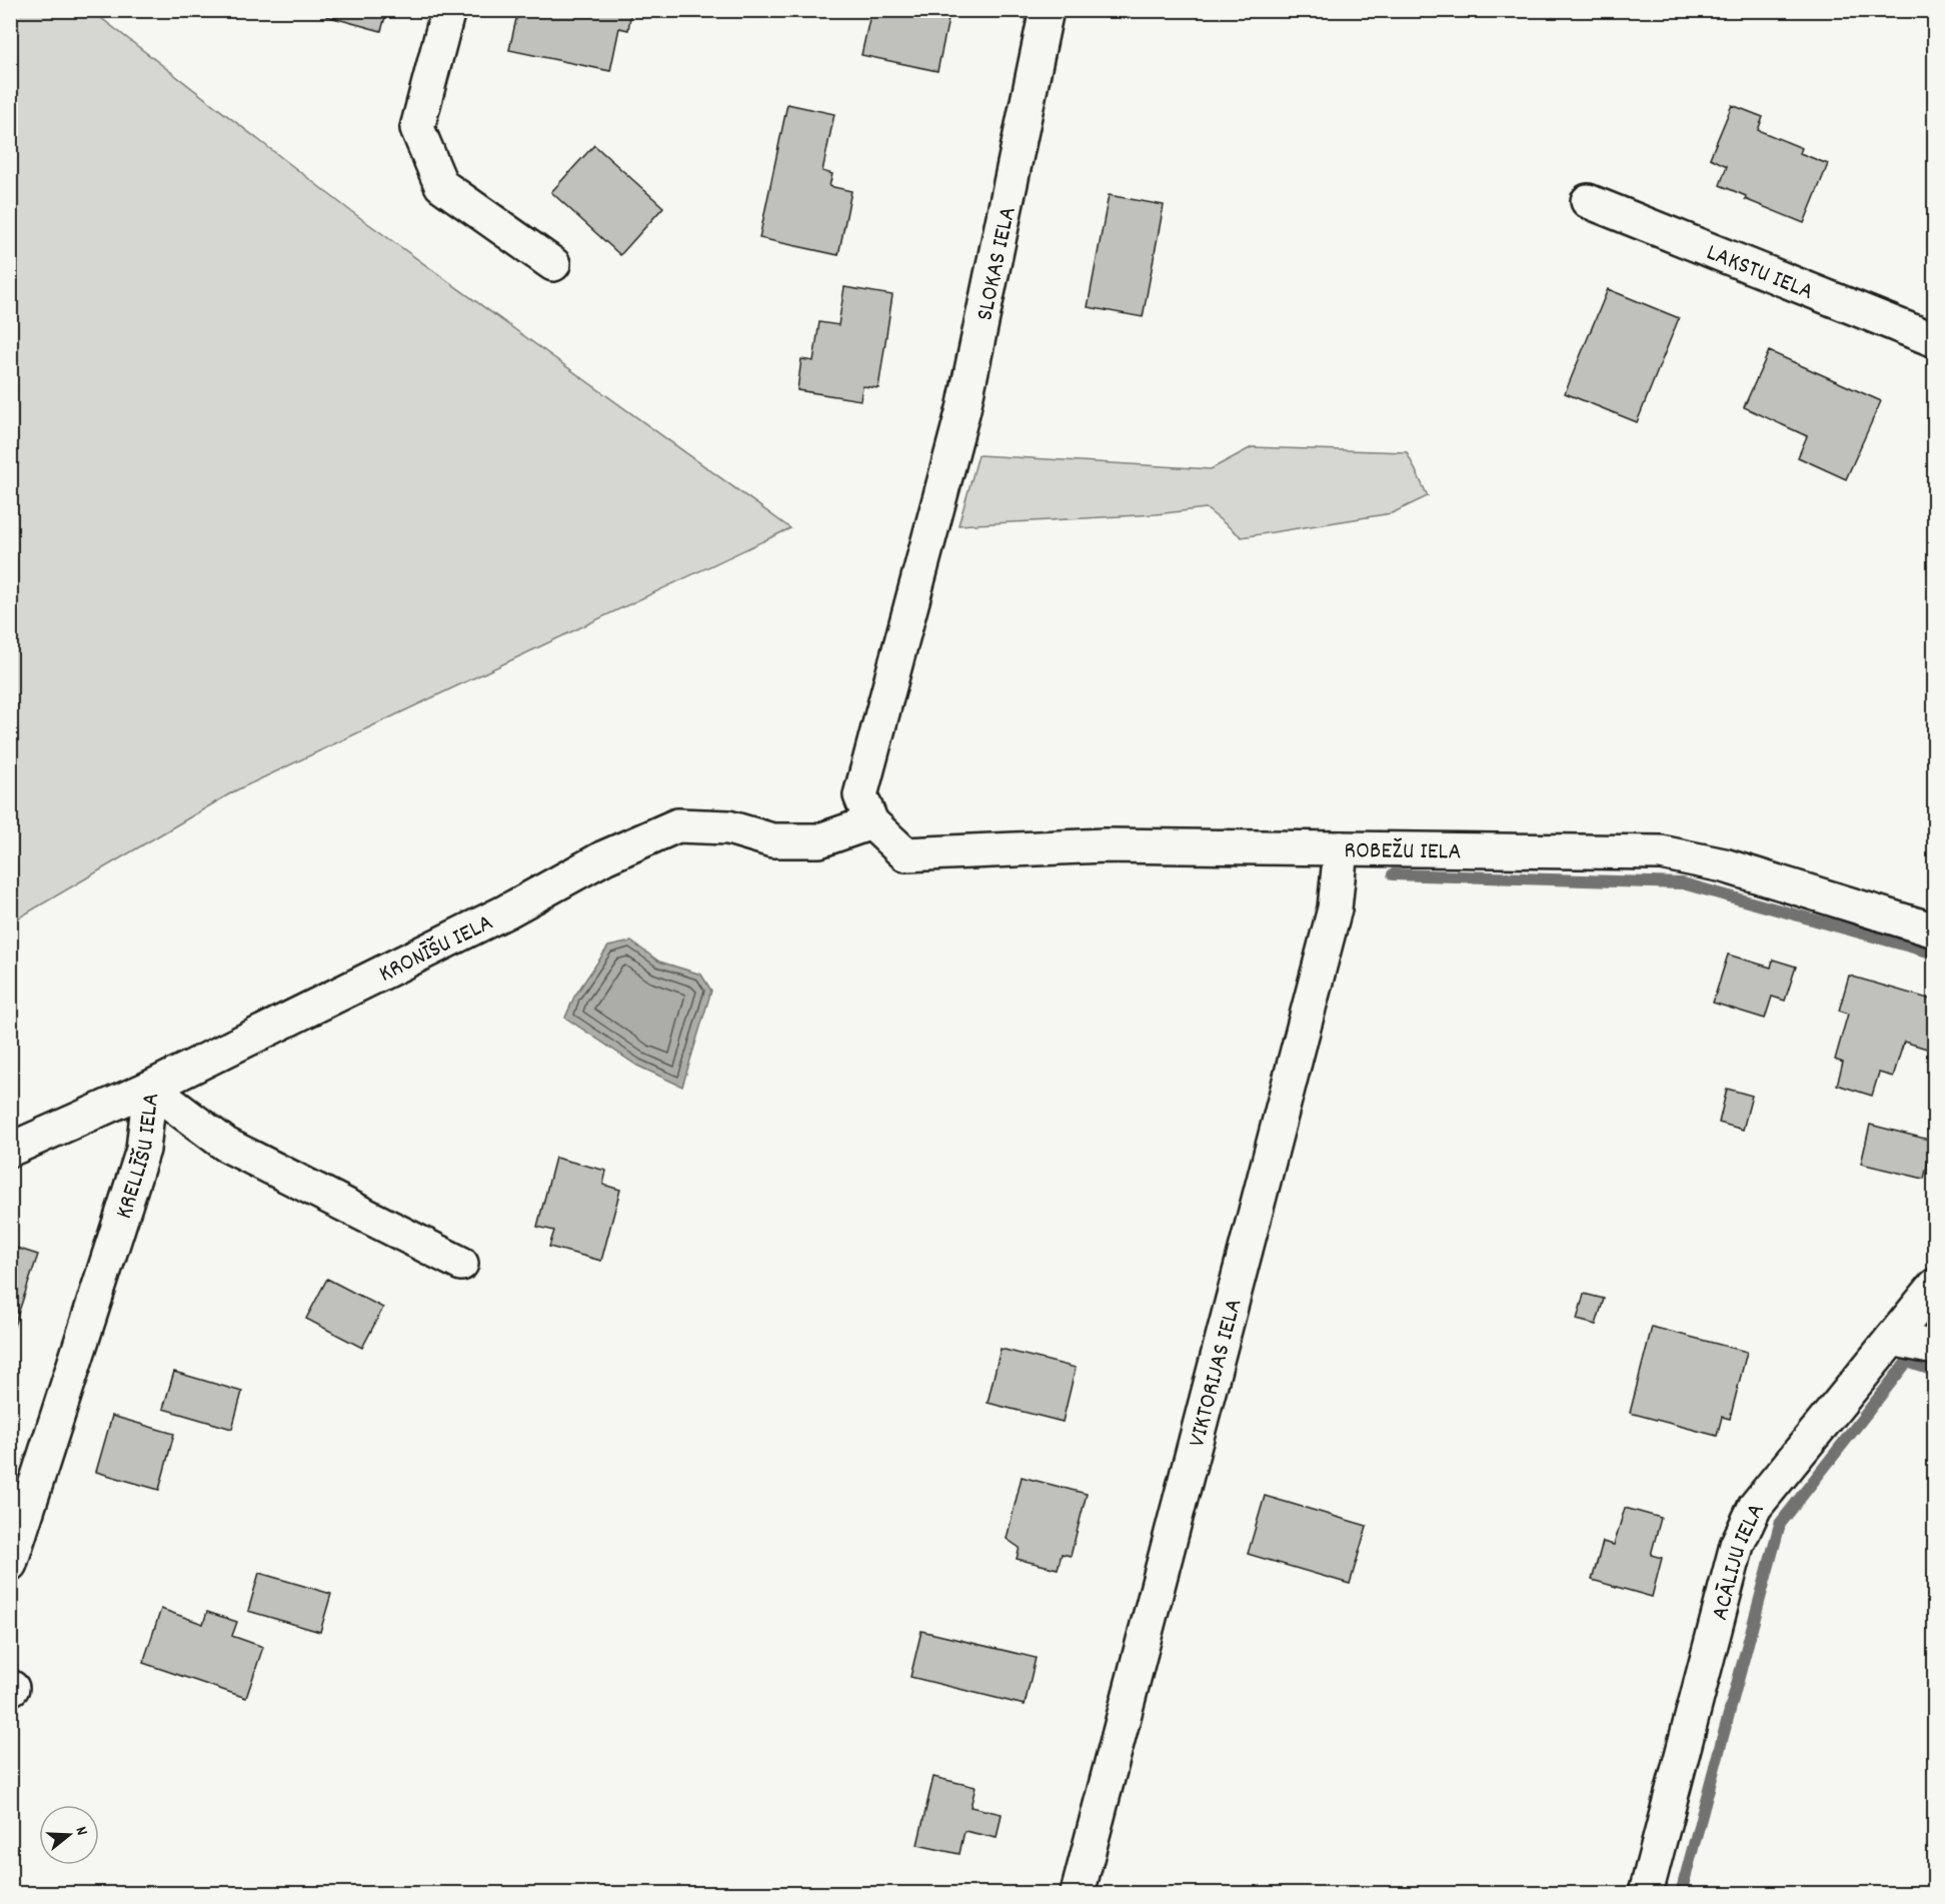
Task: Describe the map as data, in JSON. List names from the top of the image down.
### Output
{
  "streets": {
    "street": [
      "SLOKAS IELA",
      "LAKSTU IELA",
      "ROBEŽU IELA",
      "KRONĪŠU IELA",
      "KRELLĪŠU IELA",
      "VIKTORIJAS IELA",
      "ACĀLIJU IELA"
    ]
  },
  "crossings": [
    ["SLOKAS IELA", "ROBEŽU IELA"],
    ["SLOKAS IELA", "KRONĪŠU IELA"],
    ["ROBEŽU IELA", "KRONĪŠU IELA"],
    ["ROBEŽU IELA", "VIKTORIJAS IELA"],
    ["KRONĪŠU IELA", "KRELLĪŠU IELA"]
  ],
  "north": "right"
}
